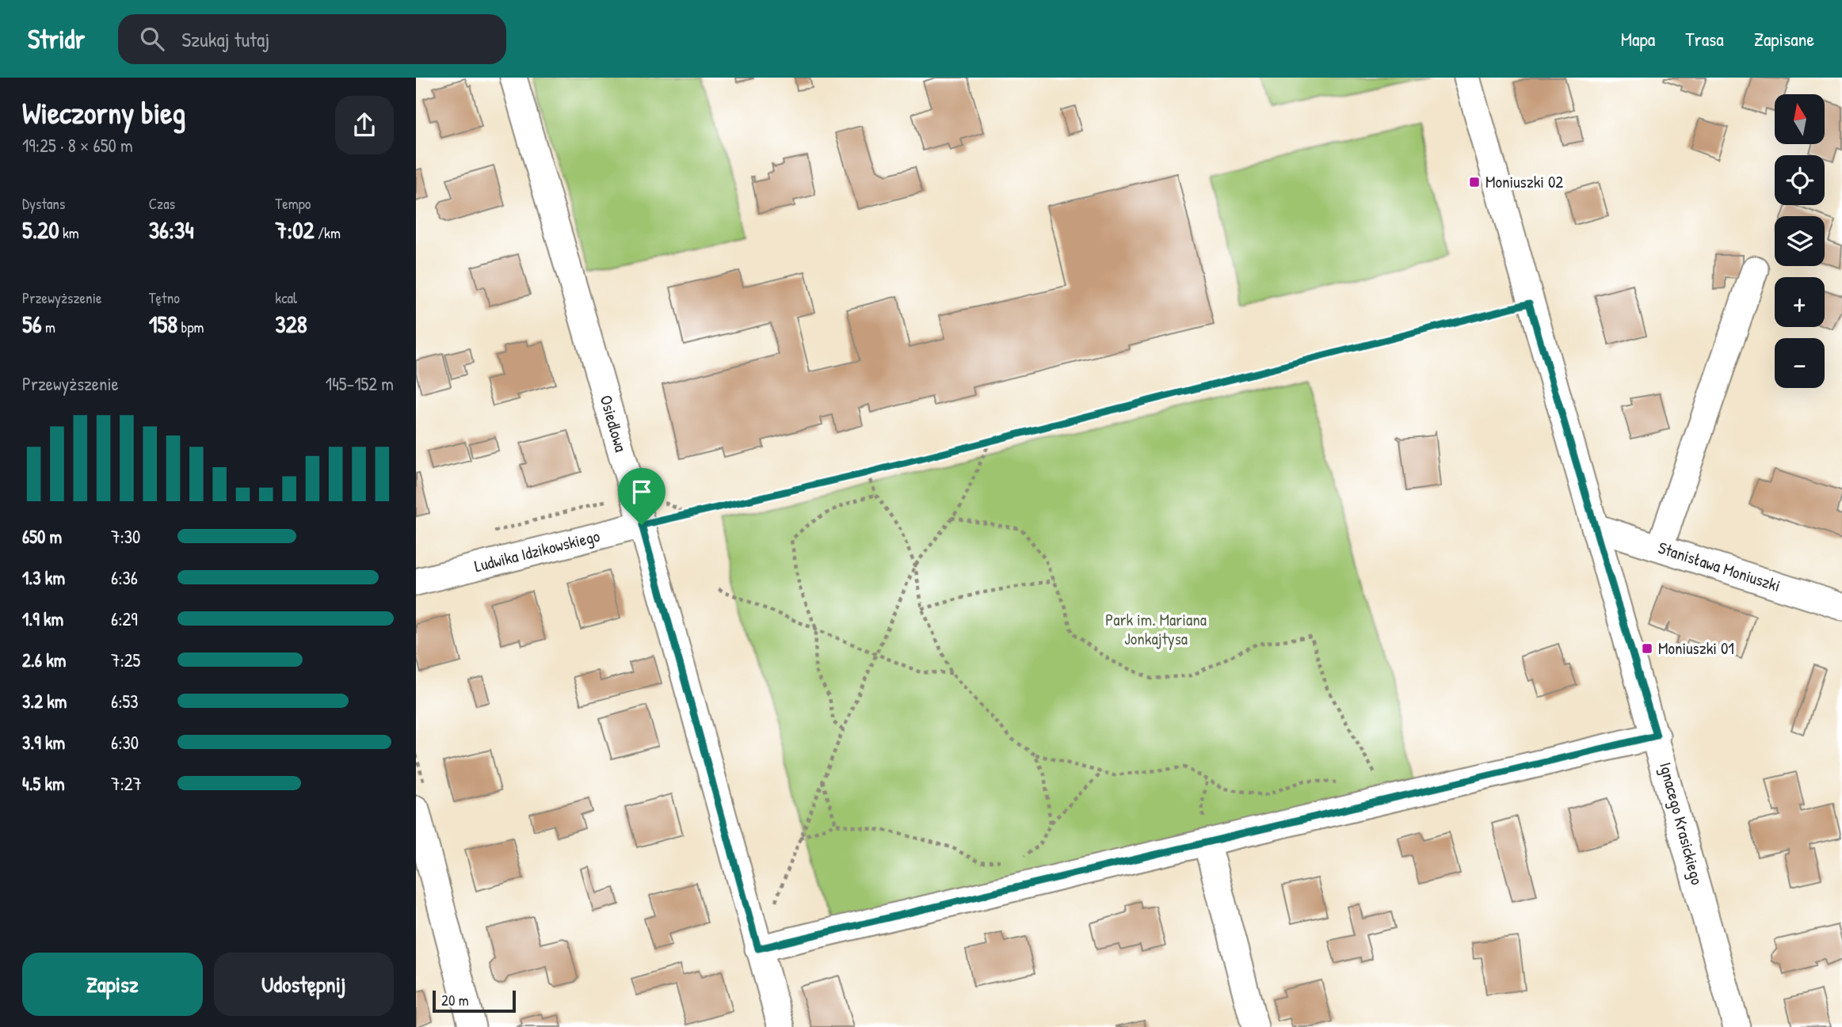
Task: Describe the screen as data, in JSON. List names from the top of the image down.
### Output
{
  "streets": {
    "street": [
      "Osiedlowa",
      "Ludwika Idzikowskiego",
      "Stanisława Moniuszki",
      "Ignacego Krasickiego"
    ]
  },
  "crossings": [
    ["Osiedlowa", "Ludwika Idzikowskiego"],
    ["Stanisława Moniuszki", "Ignacego Krasickiego"]
  ],
  "parks": ["Park im. Mariana Jonkajtysa"],
  "places": {
    "transit": ["Moniuszki 02", "Moniuszki 01"]
  },
  "scale_bar": "20 m",
  "north": "top",
  "page": {
    "header": "Stridr",
    "search": "Szukaj tutaj",
    "nav": ["Mapa", "Trasa", "Zapisane"],
    "heading": ["Wieczorny bieg", "19:25 · 8 × 650 m"],
    "map_buttons": ["+", "−"],
    "stats": [
      ["Dystans", "5.20 km"],
      ["Czas", "36:34"],
      ["Tempo", "7:02 /km"],
      ["Przewyższenie", "56 m"],
      ["Tętno", "158 bpm"],
      ["kcal", "328"]
    ],
    "chart": ["Przewyższenie", "145–152 m"],
    "list": [
      {
        "name": "650 m",
        "note": "7:30"
      },
      {
        "name": "1.3 km",
        "note": "6:36"
      },
      {
        "name": "1.9 km",
        "note": "6:29"
      },
      {
        "name": "2.6 km",
        "note": "7:25"
      },
      {
        "name": "3.2 km",
        "note": "6:53"
      },
      {
        "name": "3.9 km",
        "note": "6:30"
      },
      {
        "name": "4.5 km",
        "note": "7:27"
      }
    ],
    "buttons": ["Zapisz", "Udostępnij"],
    "scale": "20 m"
  }
}
